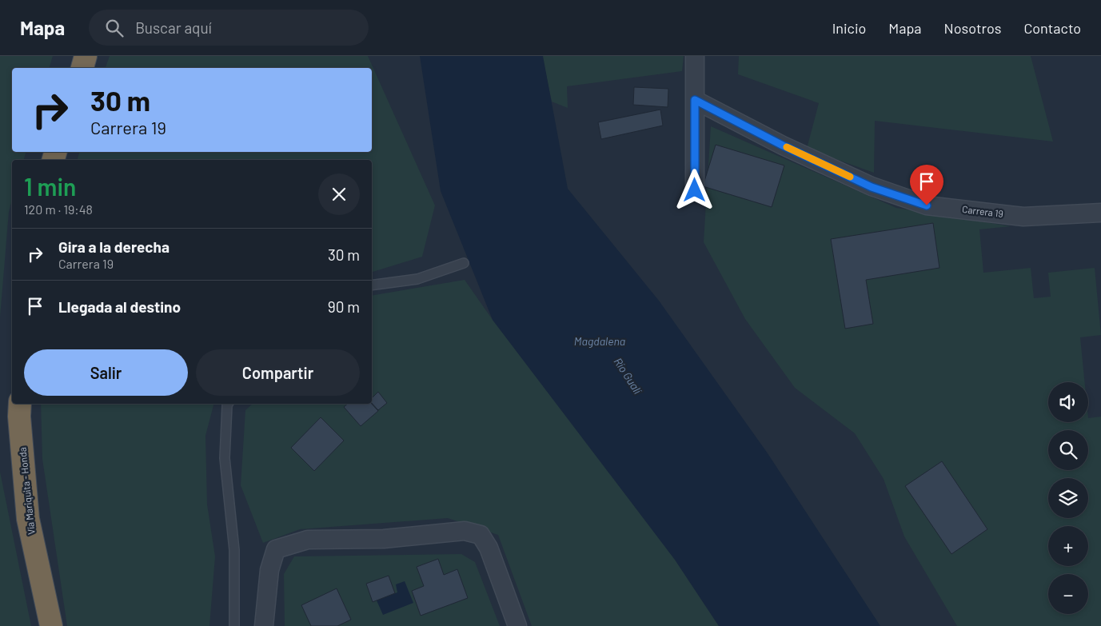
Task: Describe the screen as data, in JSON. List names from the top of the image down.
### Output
{
  "streets": {
    "highway": ["Vía Mariquita - Honda"],
    "street": ["Carrera 19"]
  },
  "water": ["Magdalena", "Río Gualí"],
  "page": {
    "header": "Mapa",
    "search": "Buscar aquí",
    "nav": [
      "Inicio",
      "Mapa",
      "Nosotros",
      "Contacto"
    ],
    "turn": ["30 m", "Carrera 19"],
    "heading": ["1 min", "120 m · 19:48"],
    "list": [
      {
        "name": "Gira a la derecha",
        "note": "Carrera 19",
        "value": "30 m"
      },
      {
        "name": "Llegada al destino",
        "value": "90 m"
      }
    ],
    "buttons": ["Salir", "Compartir"],
    "map_buttons": ["+", "−"]
  }
}
